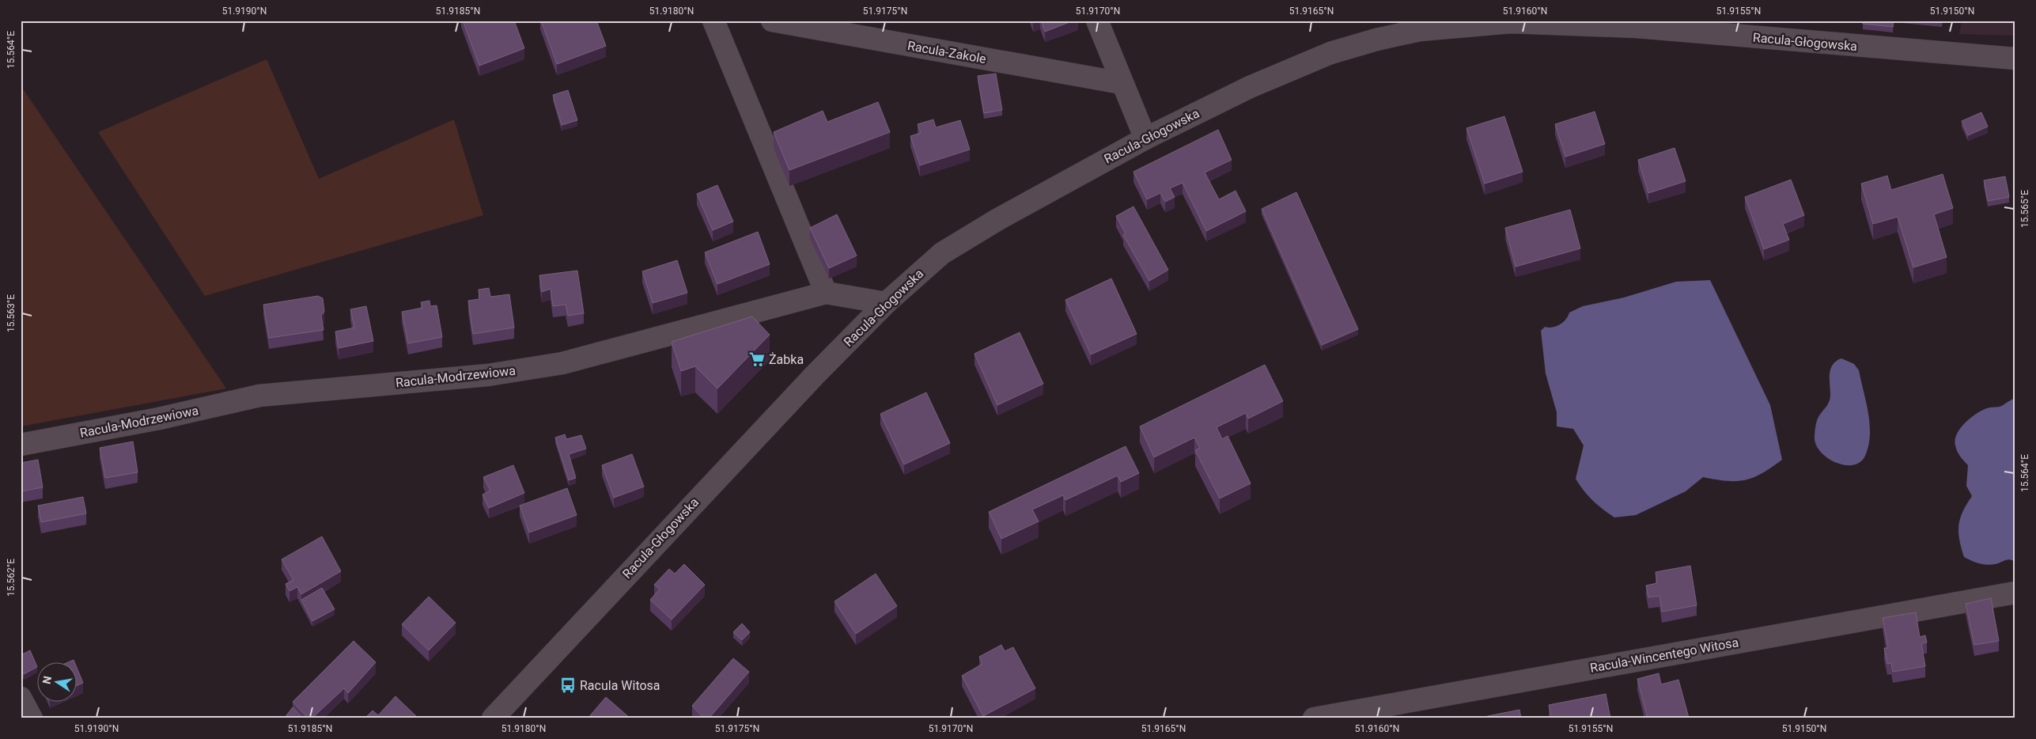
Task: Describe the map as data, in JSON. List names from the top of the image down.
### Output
{
  "streets": {
    "street": [
      "Racula-Głogowska",
      "Racula-Zakole",
      "Racula-Modrzewiowa",
      "Racula-Wincentego Witosa"
    ]
  },
  "crossings": [
    ["Racula-Głogowska", "Racula-Modrzewiowa"]
  ],
  "places": {
    "supermarket": ["Żabka"],
    "bus stop": ["Racula Witosa"]
  },
  "north": "left",
  "coordinates": [
    "51.9190°N",
    "51.9185°N",
    "51.9180°N",
    "51.9175°N",
    "51.9170°N",
    "51.9165°N",
    "51.9160°N",
    "51.9155°N",
    "51.9150°N",
    "15.564°E",
    "15.565°E",
    "15.563°E",
    "15.562°E"
  ]
}
